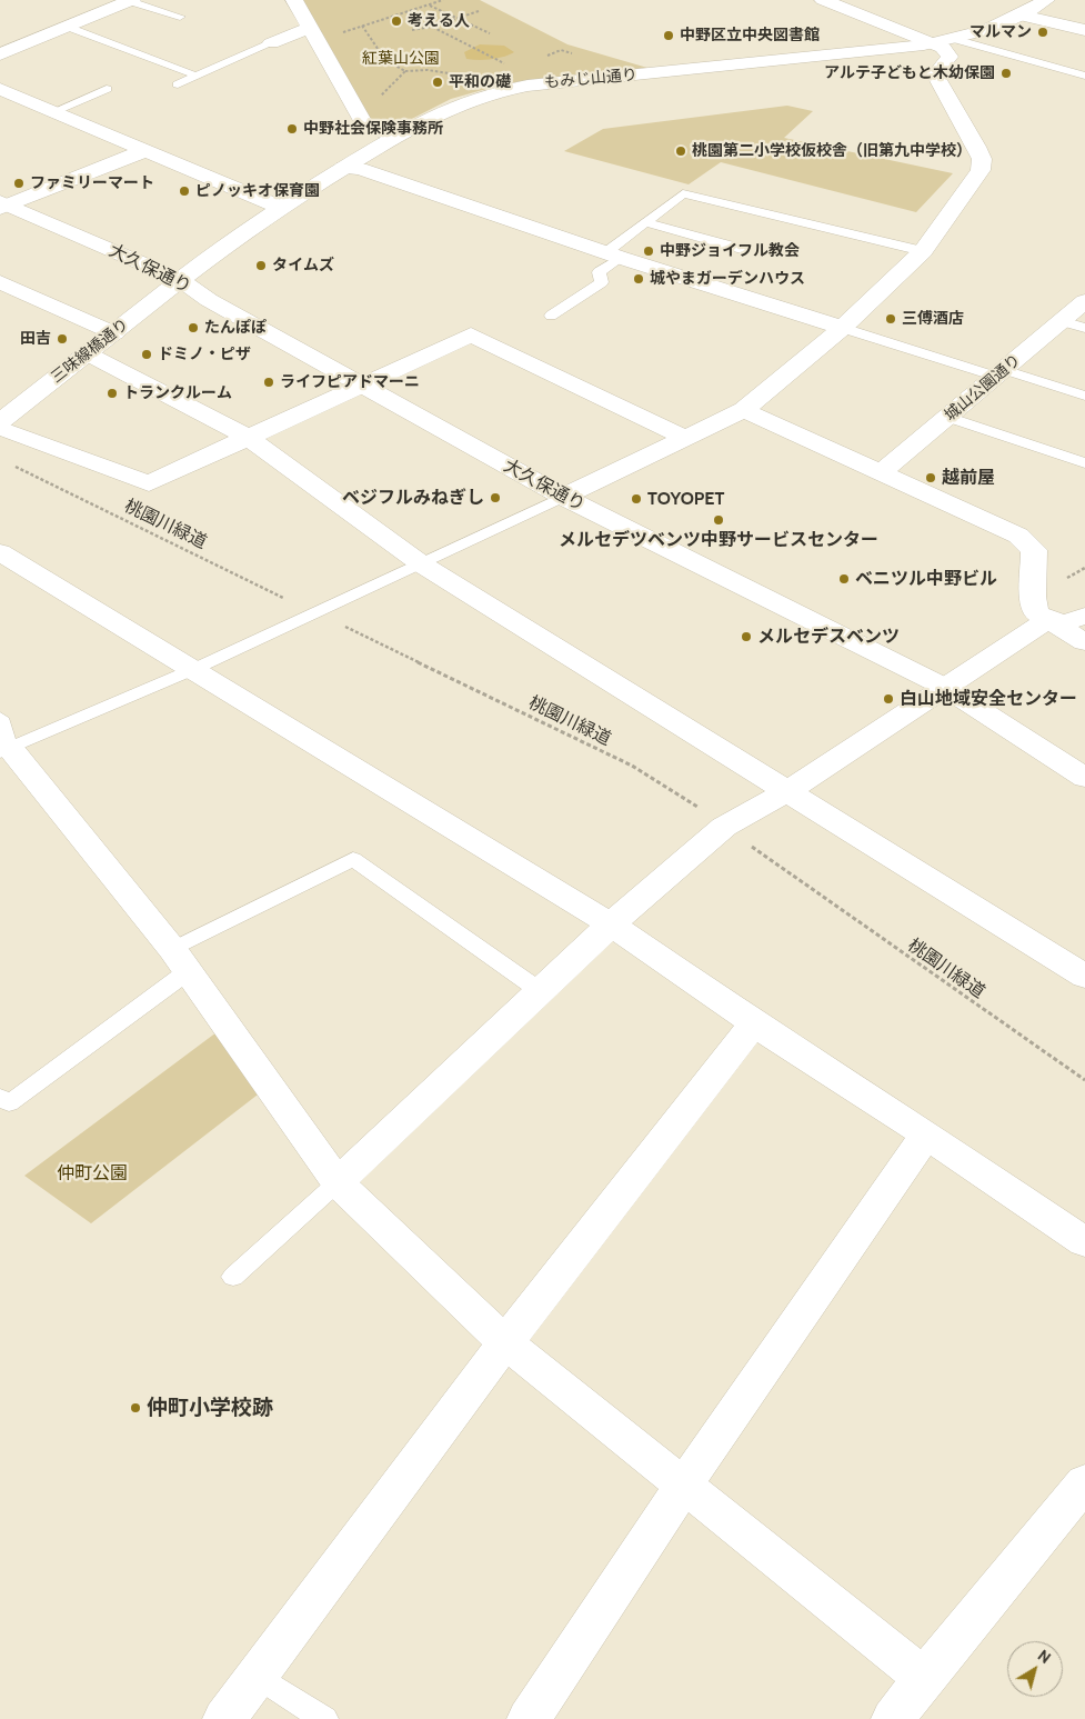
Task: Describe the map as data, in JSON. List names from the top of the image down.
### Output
{
  "streets": {
    "street": [
      "もみじ山通り",
      "大久保通り",
      "三味線橋通り",
      "城山公園通り"
    ],
    "path": ["桃園川緑道"]
  },
  "crossings": [
    ["もみじ山通り", "大久保通り"],
    ["もみじ山通り", "三味線橋通り"],
    ["大久保通り", "三味線橋通り"]
  ],
  "parks": ["紅葉山公園", "仲町公園"],
  "places": [
    "考える人",
    "マルマン",
    "中野区立中央図書館",
    "アルテ子どもと木幼保園",
    "平和の礎",
    "中野社会保険事務所",
    "桃園第二小学校仮校舎（旧第九中学校）",
    "ファミリーマート",
    "ピノッキオ保育園",
    "中野ジョイフル教会",
    "タイムズ",
    "城やまガーデンハウス",
    "三傅酒店",
    "たんぽぽ",
    "田吉",
    "ドミノ・ピザ",
    "ライフピアドマーニ",
    "トランクルーム",
    "越前屋",
    "ベジフルみねぎし",
    "TOYOPET",
    "メルセデツベンツ中野サービスセンター",
    "ベニツル中野ビル",
    "メルセデスベンツ",
    "白山地域安全センター",
    "仲町小学校跡"
  ],
  "north": "top right"
}
